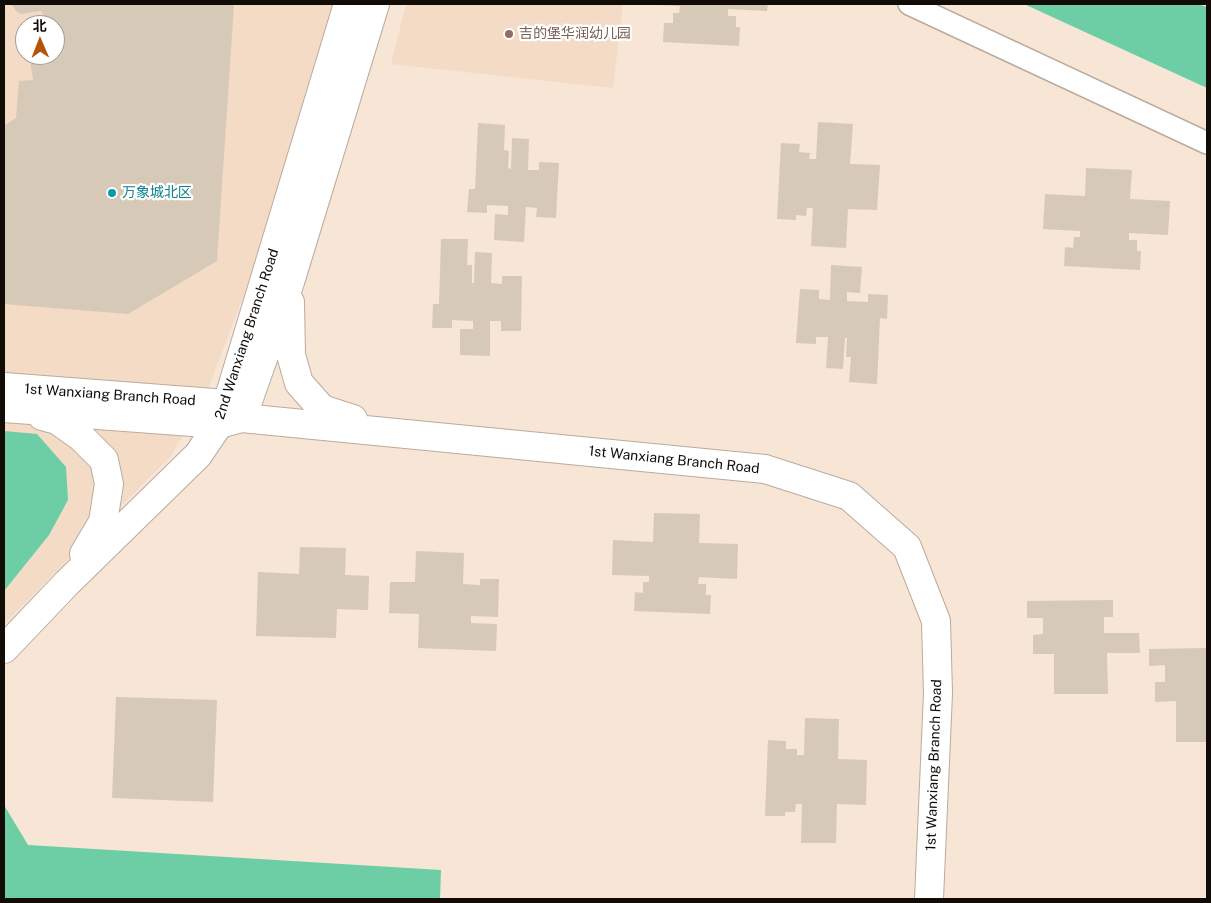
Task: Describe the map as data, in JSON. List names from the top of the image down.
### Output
{
  "streets": {
    "street": ["2nd Wanxiang Branch Road", "1st Wanxiang Branch Road"]
  },
  "crossings": [
    ["2nd Wanxiang Branch Road", "1st Wanxiang Branch Road"]
  ],
  "places": ["吉的堡华润幼儿园", "万象城北区"],
  "north": "top"
}
